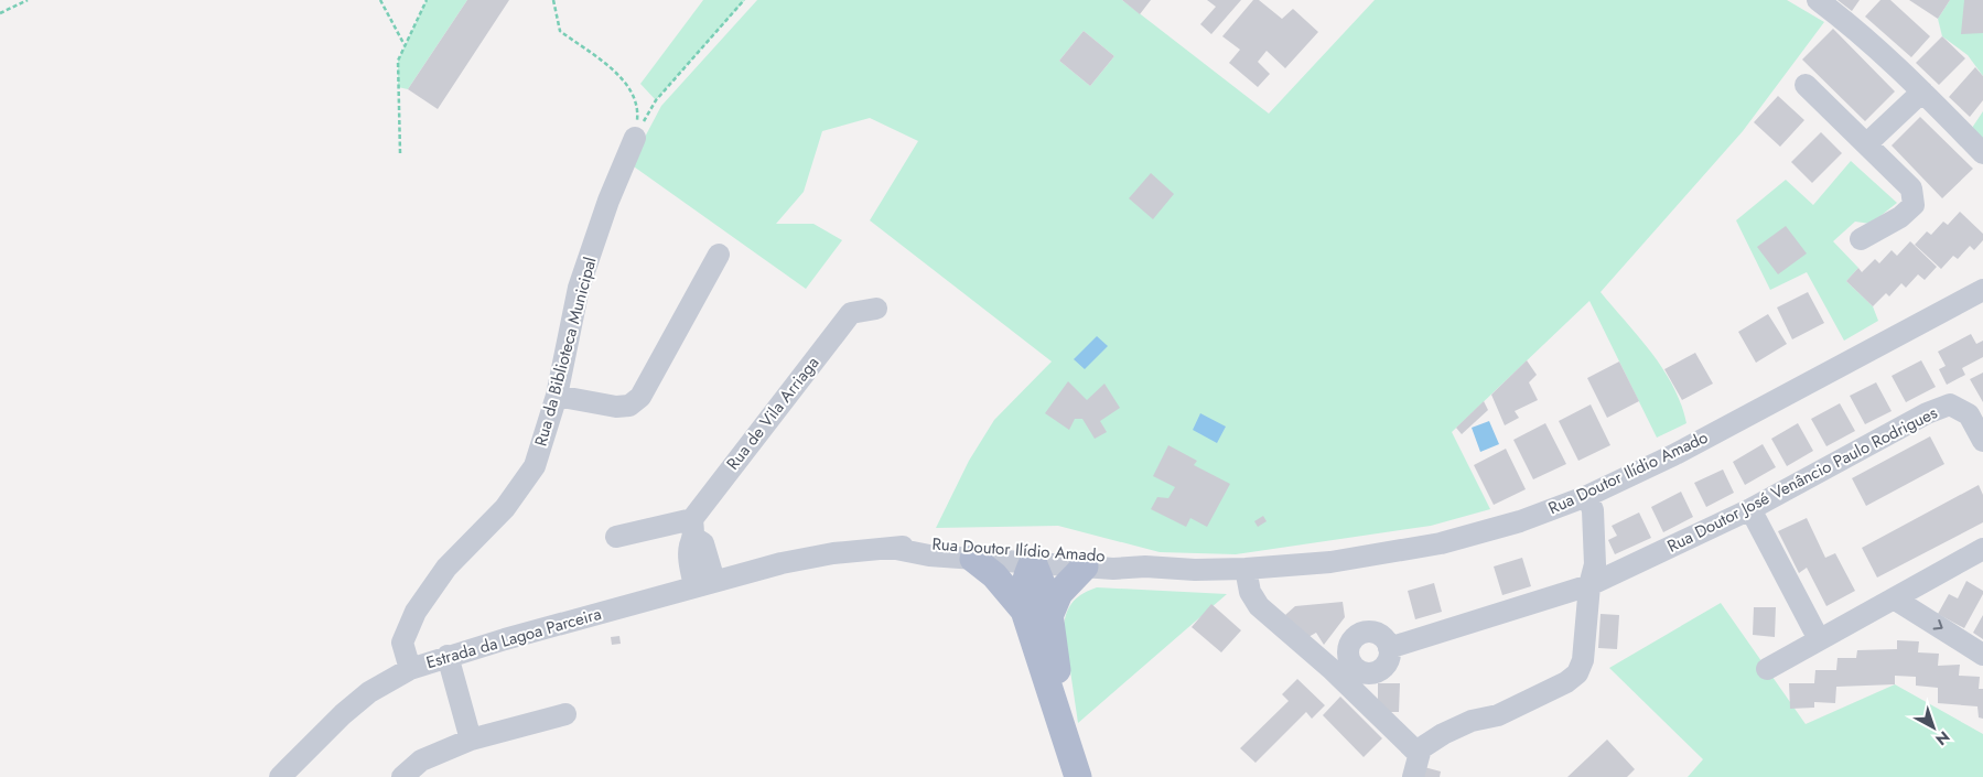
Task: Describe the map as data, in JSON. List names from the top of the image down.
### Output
{
  "streets": {
    "street": [
      "Rua da Biblioteca Municipal",
      "Rua de Vila Arriaga",
      "Rua Doutor Ilídio Amado",
      "Rua Doutor José Venâncio Paulo Rodrigues",
      "Estrada da Lagoa Parceira"
    ]
  },
  "crossings": [
    ["Rua da Biblioteca Municipal", "Estrada da Lagoa Parceira"],
    ["Rua Doutor Ilídio Amado", "Estrada da Lagoa Parceira"]
  ],
  "north": "bottom right"
}
